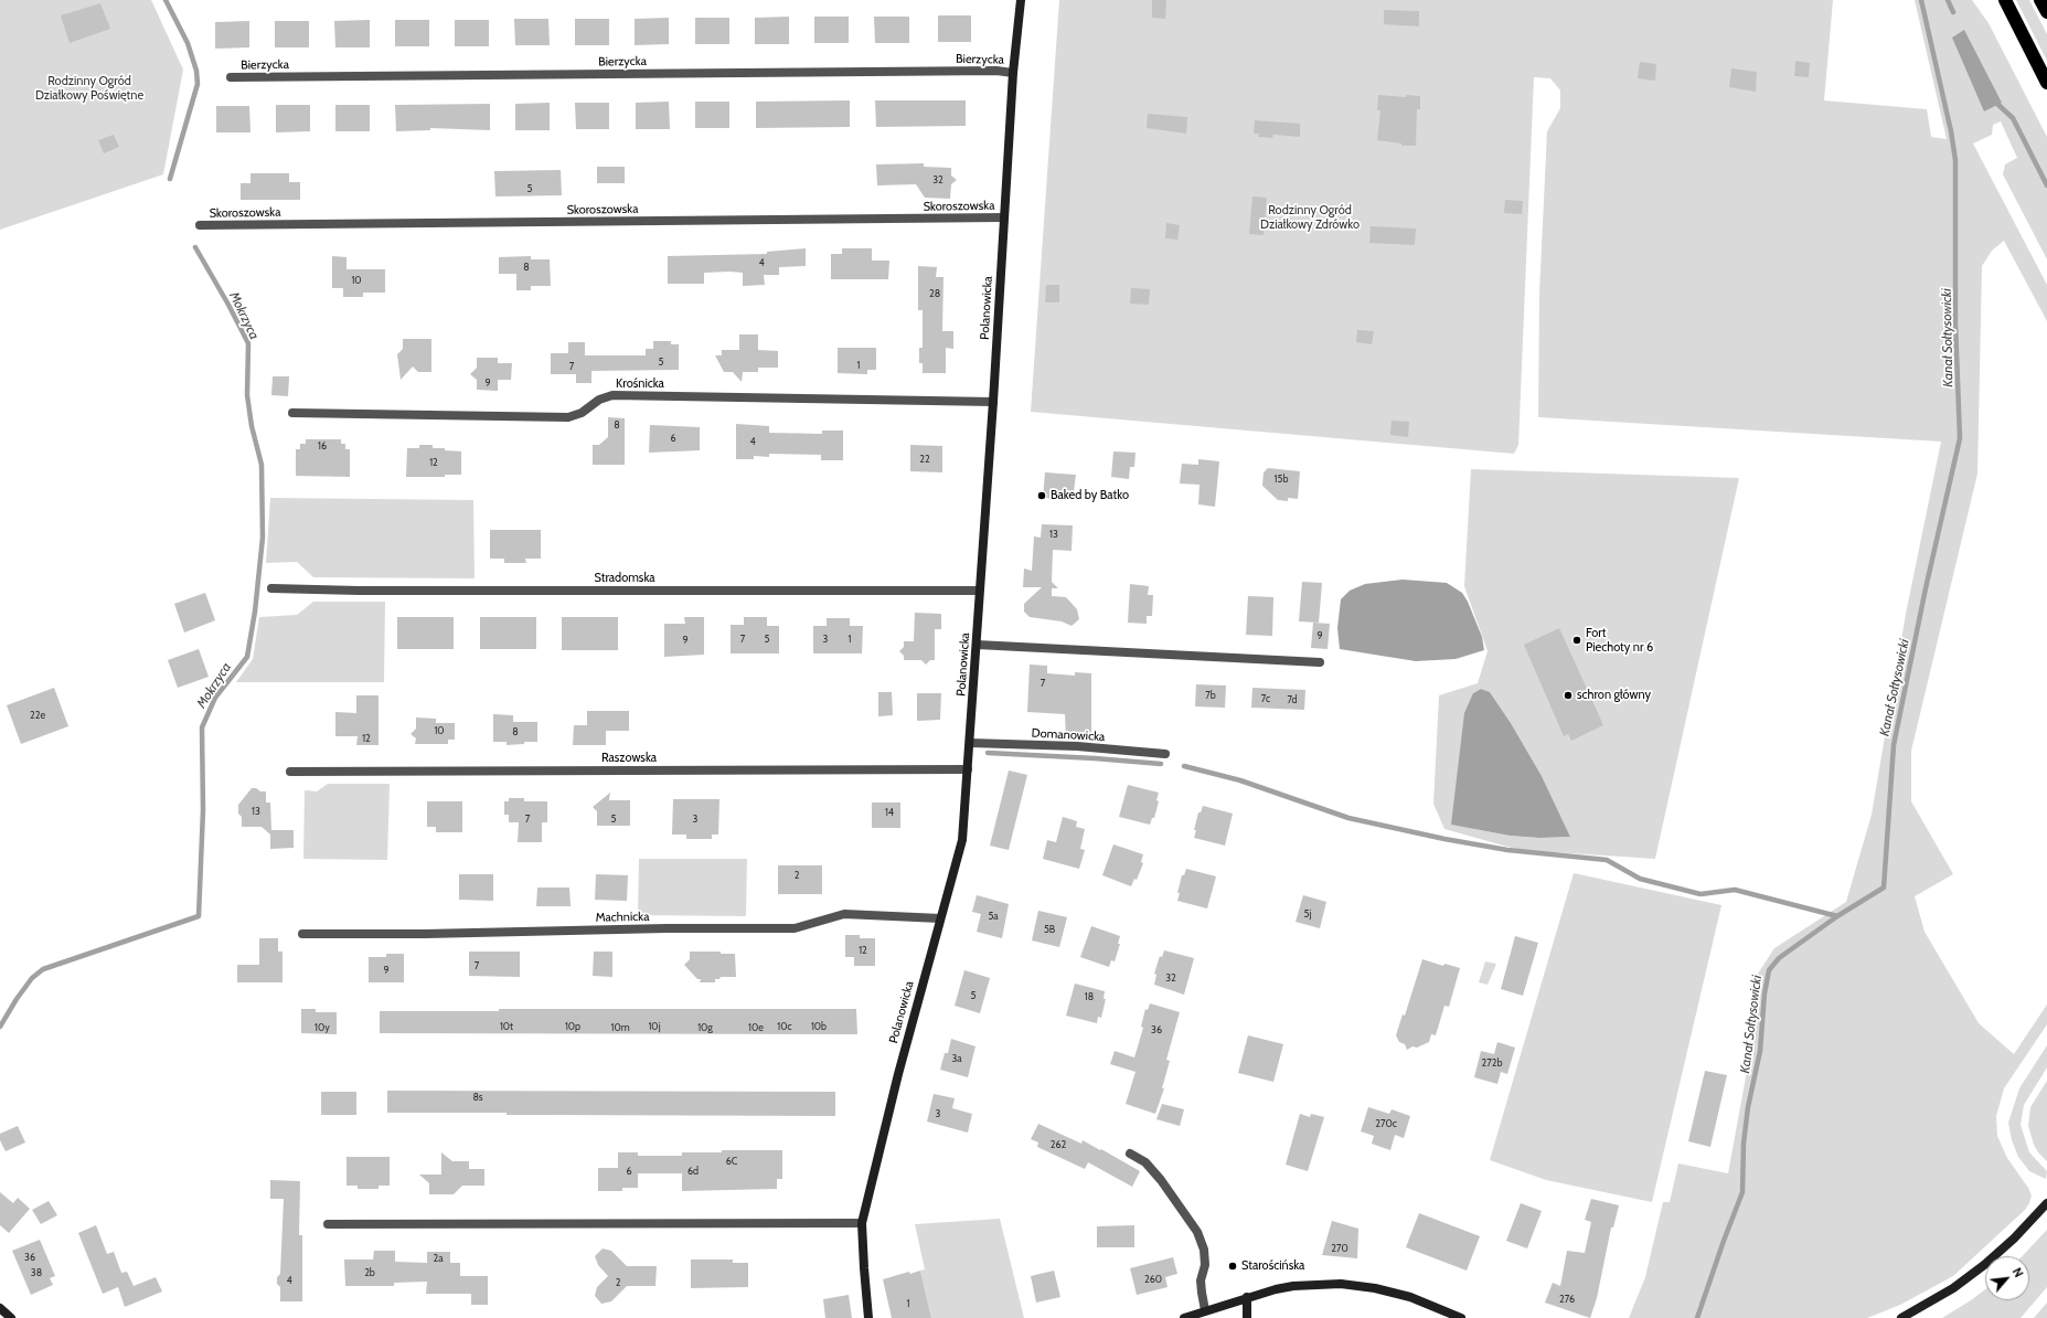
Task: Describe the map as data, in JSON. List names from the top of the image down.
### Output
{
  "streets": {
    "street": [
      "Bierzycka",
      "Skoroszowska",
      "Polanowicka",
      "Krośnicka",
      "Stradomska",
      "Domanowicka",
      "Raszowska",
      "Machnicka"
    ]
  },
  "crossings": [
    ["Bierzycka", "Polanowicka"],
    ["Skoroszowska", "Polanowicka"],
    ["Polanowicka", "Krośnicka"],
    ["Polanowicka", "Stradomska"],
    ["Polanowicka", "Domanowicka"],
    ["Polanowicka", "Raszowska"],
    ["Polanowicka", "Machnicka"]
  ],
  "water": ["Mokrzyca", "Kanał Sołtysowicki"],
  "parks": ["Rodzinny Ogród Działkowy Poświętne", "Rodzinny Ogród Działkowy Zdrówko"],
  "places": [
    "Baked by Batko",
    "Fort Piechoty nr 6",
    "schron główny",
    "Starościńska"
  ],
  "house_numbers": [
    "32",
    "5",
    "4",
    "8",
    "10",
    "28",
    "5",
    "1",
    "7",
    "9",
    "8",
    "6",
    "4",
    "16",
    "22",
    "12",
    "15b",
    "13",
    "9",
    "7",
    "5",
    "3",
    "1",
    "9",
    "7",
    "7b",
    "7c",
    "7d",
    "22e",
    "10",
    "8",
    "12",
    "13",
    "14",
    "7",
    "5",
    "3",
    "2",
    "5j",
    "5a",
    "5B",
    "12",
    "7",
    "9",
    "32",
    "5",
    "18",
    "10t",
    "10p",
    "10j",
    "10c",
    "10b",
    "10y",
    "10m",
    "10g",
    "10e",
    "36",
    "3a",
    "272b",
    "8s",
    "3",
    "270c",
    "262",
    "6C",
    "6",
    "6d",
    "270",
    "36",
    "2a",
    "38",
    "2b",
    "260",
    "4",
    "2",
    "276",
    "1"
  ],
  "north": "top right"
}
